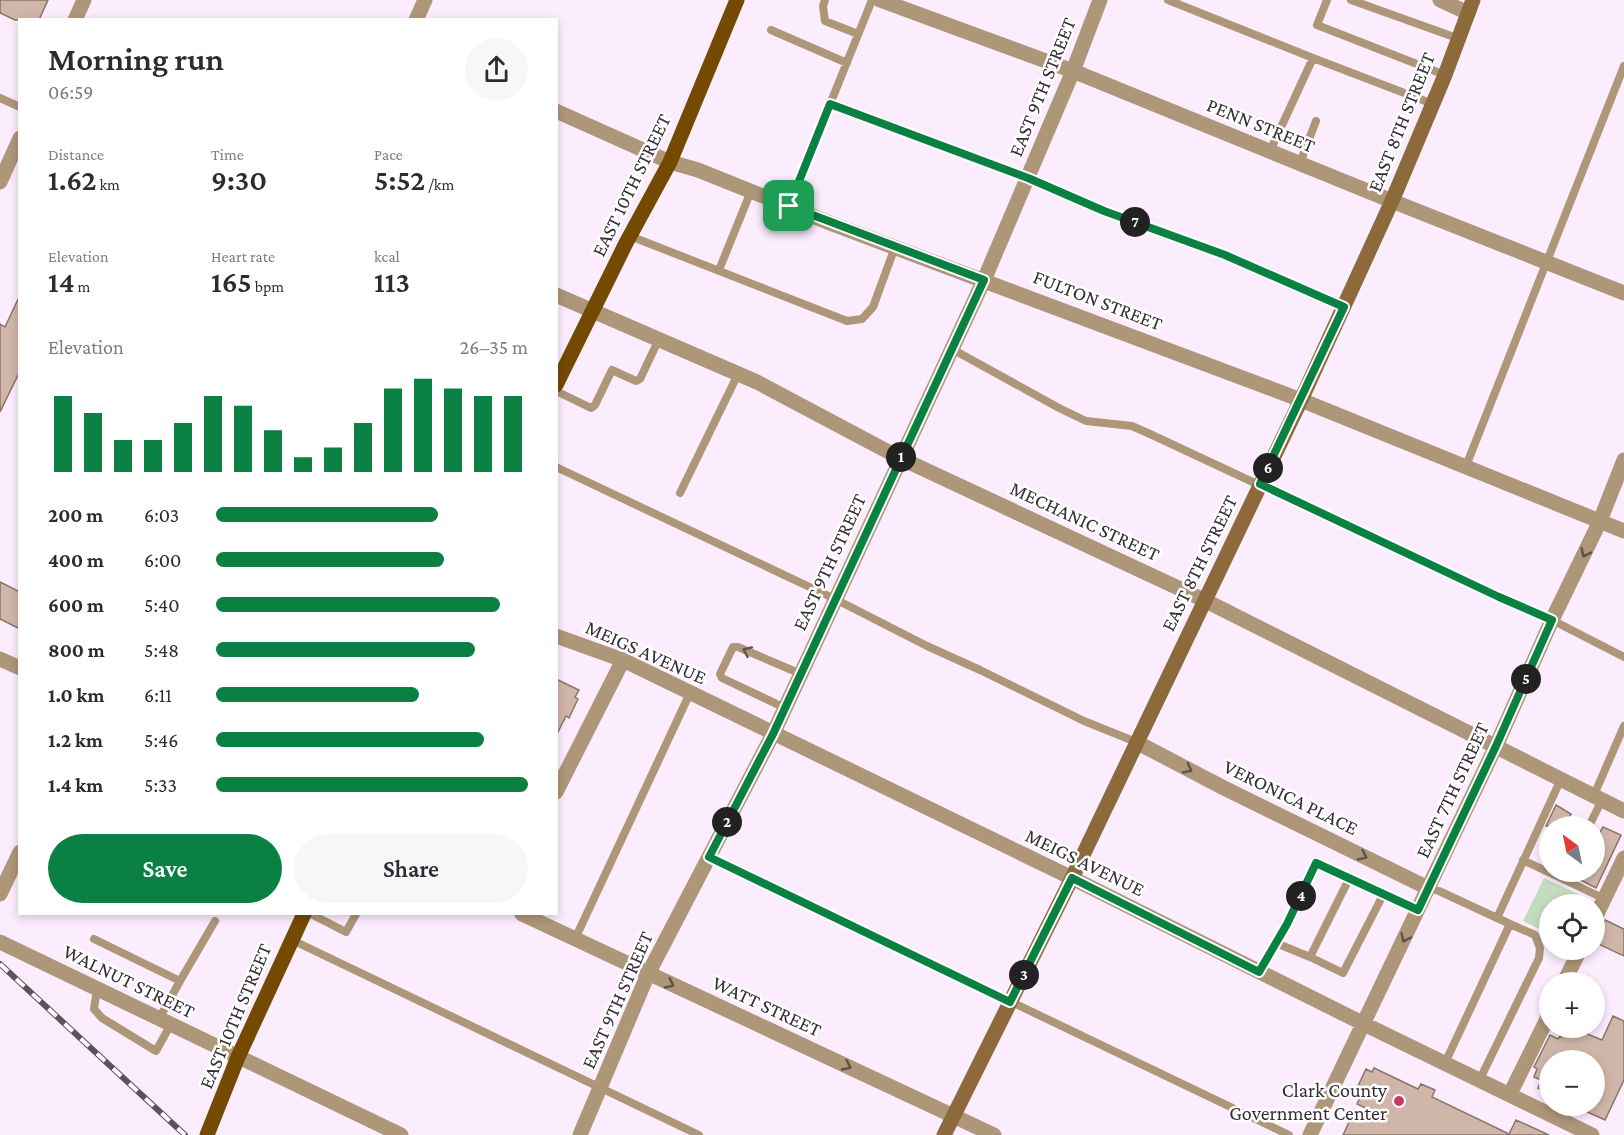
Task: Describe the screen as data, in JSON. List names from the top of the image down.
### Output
{
  "streets": {
    "main road": ["EAST 8TH STREET", "EAST 10TH STREET"],
    "street": [
      "EAST 9TH STREET",
      "PENN STREET",
      "FULTON STREET",
      "MECHANIC STREET",
      "MEIGS AVENUE",
      "EAST 7TH STREET",
      "VERONICA PLACE",
      "WALNUT STREET",
      "WATT STREET"
    ]
  },
  "crossings": [
    ["EAST 9TH STREET", "PENN STREET"],
    ["EAST 9TH STREET", "FULTON STREET"],
    ["EAST 9TH STREET", "MECHANIC STREET"],
    ["EAST 9TH STREET", "MEIGS AVENUE"],
    ["EAST 9TH STREET", "WATT STREET"],
    ["EAST 8TH STREET", "PENN STREET"],
    ["EAST 8TH STREET", "FULTON STREET"],
    ["EAST 8TH STREET", "MECHANIC STREET"],
    ["EAST 8TH STREET", "MEIGS AVENUE"],
    ["EAST 8TH STREET", "VERONICA PLACE"],
    ["EAST 8TH STREET", "WATT STREET"],
    ["EAST 10TH STREET", "FULTON STREET"],
    ["EAST 10TH STREET", "MECHANIC STREET"],
    ["EAST 10TH STREET", "WALNUT STREET"],
    ["FULTON STREET", "EAST 7TH STREET"],
    ["MECHANIC STREET", "EAST 7TH STREET"],
    ["MEIGS AVENUE", "EAST 7TH STREET"],
    ["EAST 7TH STREET", "VERONICA PLACE"]
  ],
  "one_way": ["VERONICA PLACE", "WATT STREET"],
  "places": ["Clark County Government Center"],
  "north": "top left",
  "page": {
    "heading": ["Morning run", "06:59"],
    "stats": [
      ["Distance", "1.62 km"],
      ["Time", "9:30"],
      ["Pace", "5:52 /km"],
      ["Elevation", "14 m"],
      ["Heart rate", "165 bpm"],
      ["kcal", "113"]
    ],
    "pins": [
      "7",
      "1",
      "6",
      "5",
      "2",
      "4",
      "3"
    ],
    "chart": ["Elevation", "26–35 m"],
    "list": [
      {
        "name": "200 m",
        "note": "6:03"
      },
      {
        "name": "400 m",
        "note": "6:00"
      },
      {
        "name": "600 m",
        "note": "5:40"
      },
      {
        "name": "800 m",
        "note": "5:48"
      },
      {
        "name": "1.0 km",
        "note": "6:11"
      },
      {
        "name": "1.2 km",
        "note": "5:46"
      },
      {
        "name": "1.4 km",
        "note": "5:33"
      }
    ],
    "map_buttons": ["+", "−"],
    "buttons": ["Save", "Share"]
  }
}
